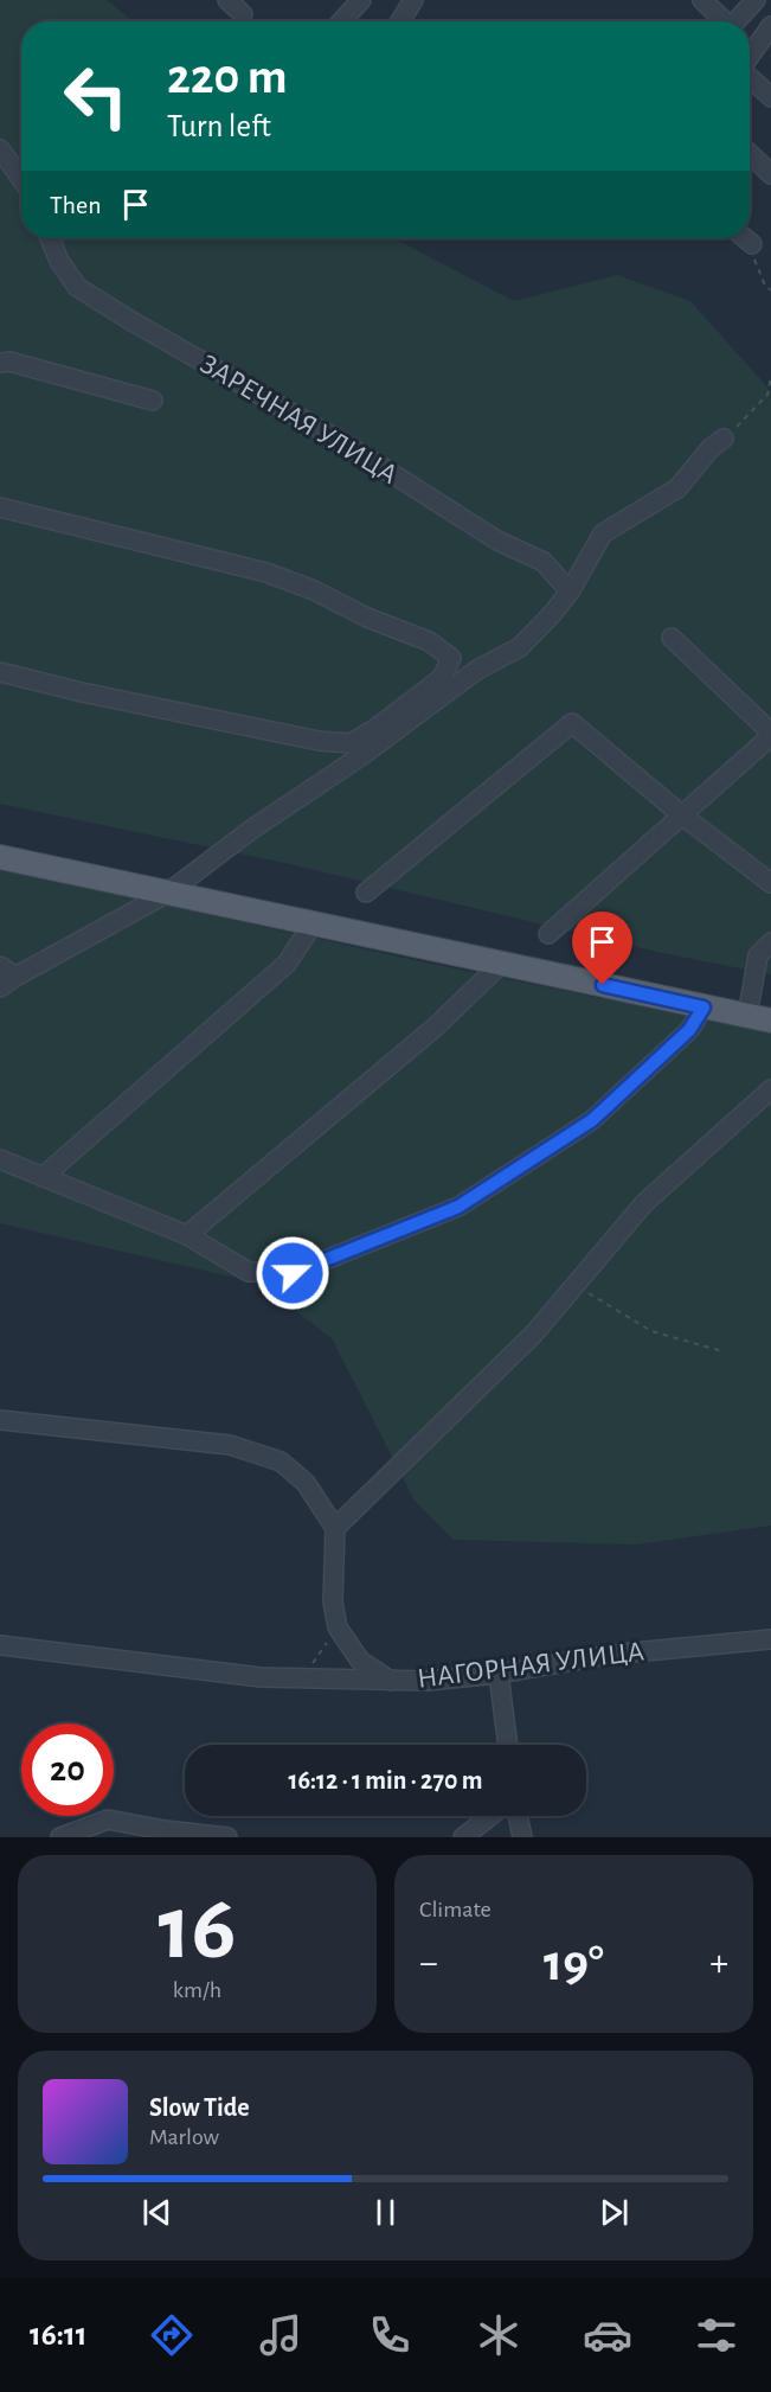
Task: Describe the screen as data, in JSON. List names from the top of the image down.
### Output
{
  "streets": {
    "street": ["ЗАРЕЧНАЯ УЛИЦА", "НАГОРНАЯ УЛИЦА"]
  },
  "page": {
    "turn": ["220 m", "Turn left"],
    "then": "Then",
    "limit": "20",
    "trip": "16:12 · 1 min · 270 m",
    "tile": [
      ["16", "km/h"],
      "Climate"
    ],
    "heat": ["−", "19°", "+"],
    "song": ["Slow Tide", "Marlow"],
    "tabs": "16:11"
  }
}
